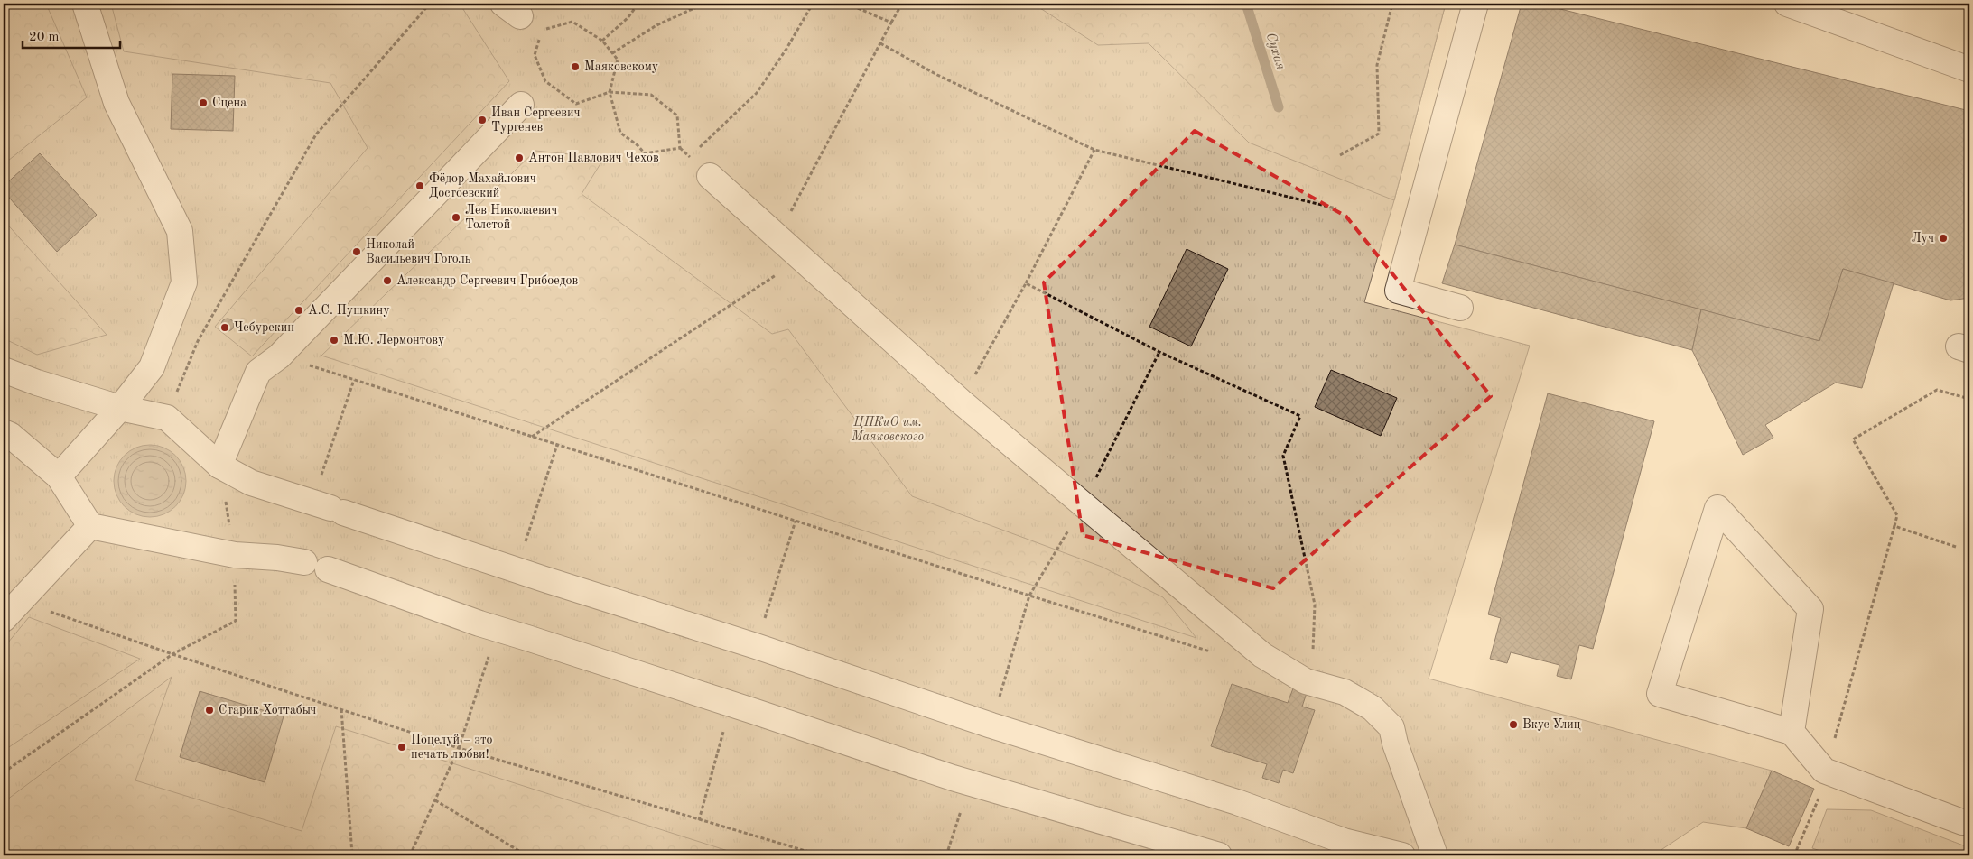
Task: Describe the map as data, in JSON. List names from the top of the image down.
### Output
{
  "water": ["Сухая"],
  "parks": ["ЦПКиО им. Маяковского"],
  "places": [
    "Маяковскому",
    "Сцена",
    "Иван Сергеевич Тургенев",
    "Антон Павлович Чехов",
    "Фёдор Махайлович Достоевский",
    "Лев Николаевич Толстой",
    "Луч",
    "Николай Васильевич Гоголь",
    "Александр Сергеевич Грибоедов",
    "А.С. Пушкину",
    "Чебурекин",
    "М.Ю. Лермонтову",
    "Старик Хоттабыч",
    "Вкус Улиц",
    "Поцелуй – это печать любви!"
  ],
  "scale_bar": "20 m"
}
